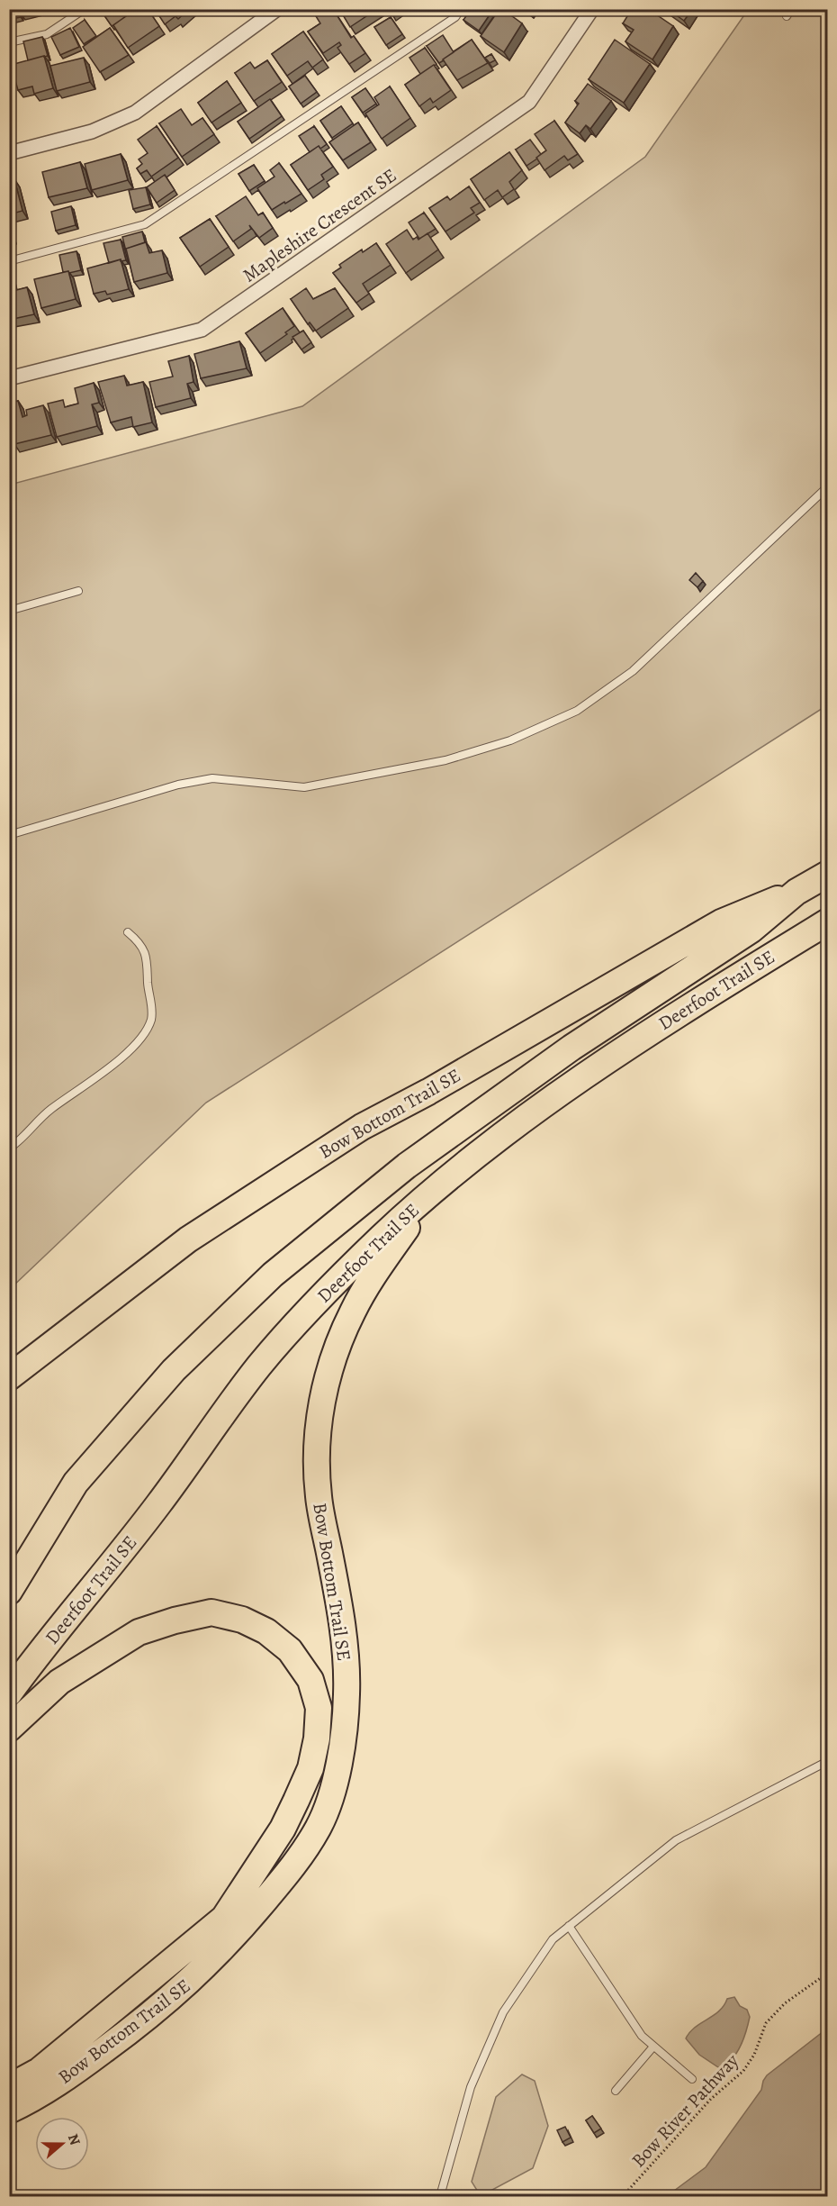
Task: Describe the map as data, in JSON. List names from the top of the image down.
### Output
{
  "streets": {
    "highway": ["Deerfoot Trail SE", "Bow Bottom Trail SE"],
    "street": ["Mapleshire Crescent SE"],
    "path": ["Bow River Pathway"]
  },
  "crossings": [
    ["Deerfoot Trail SE", "Bow Bottom Trail SE"]
  ],
  "north": "right"
}
